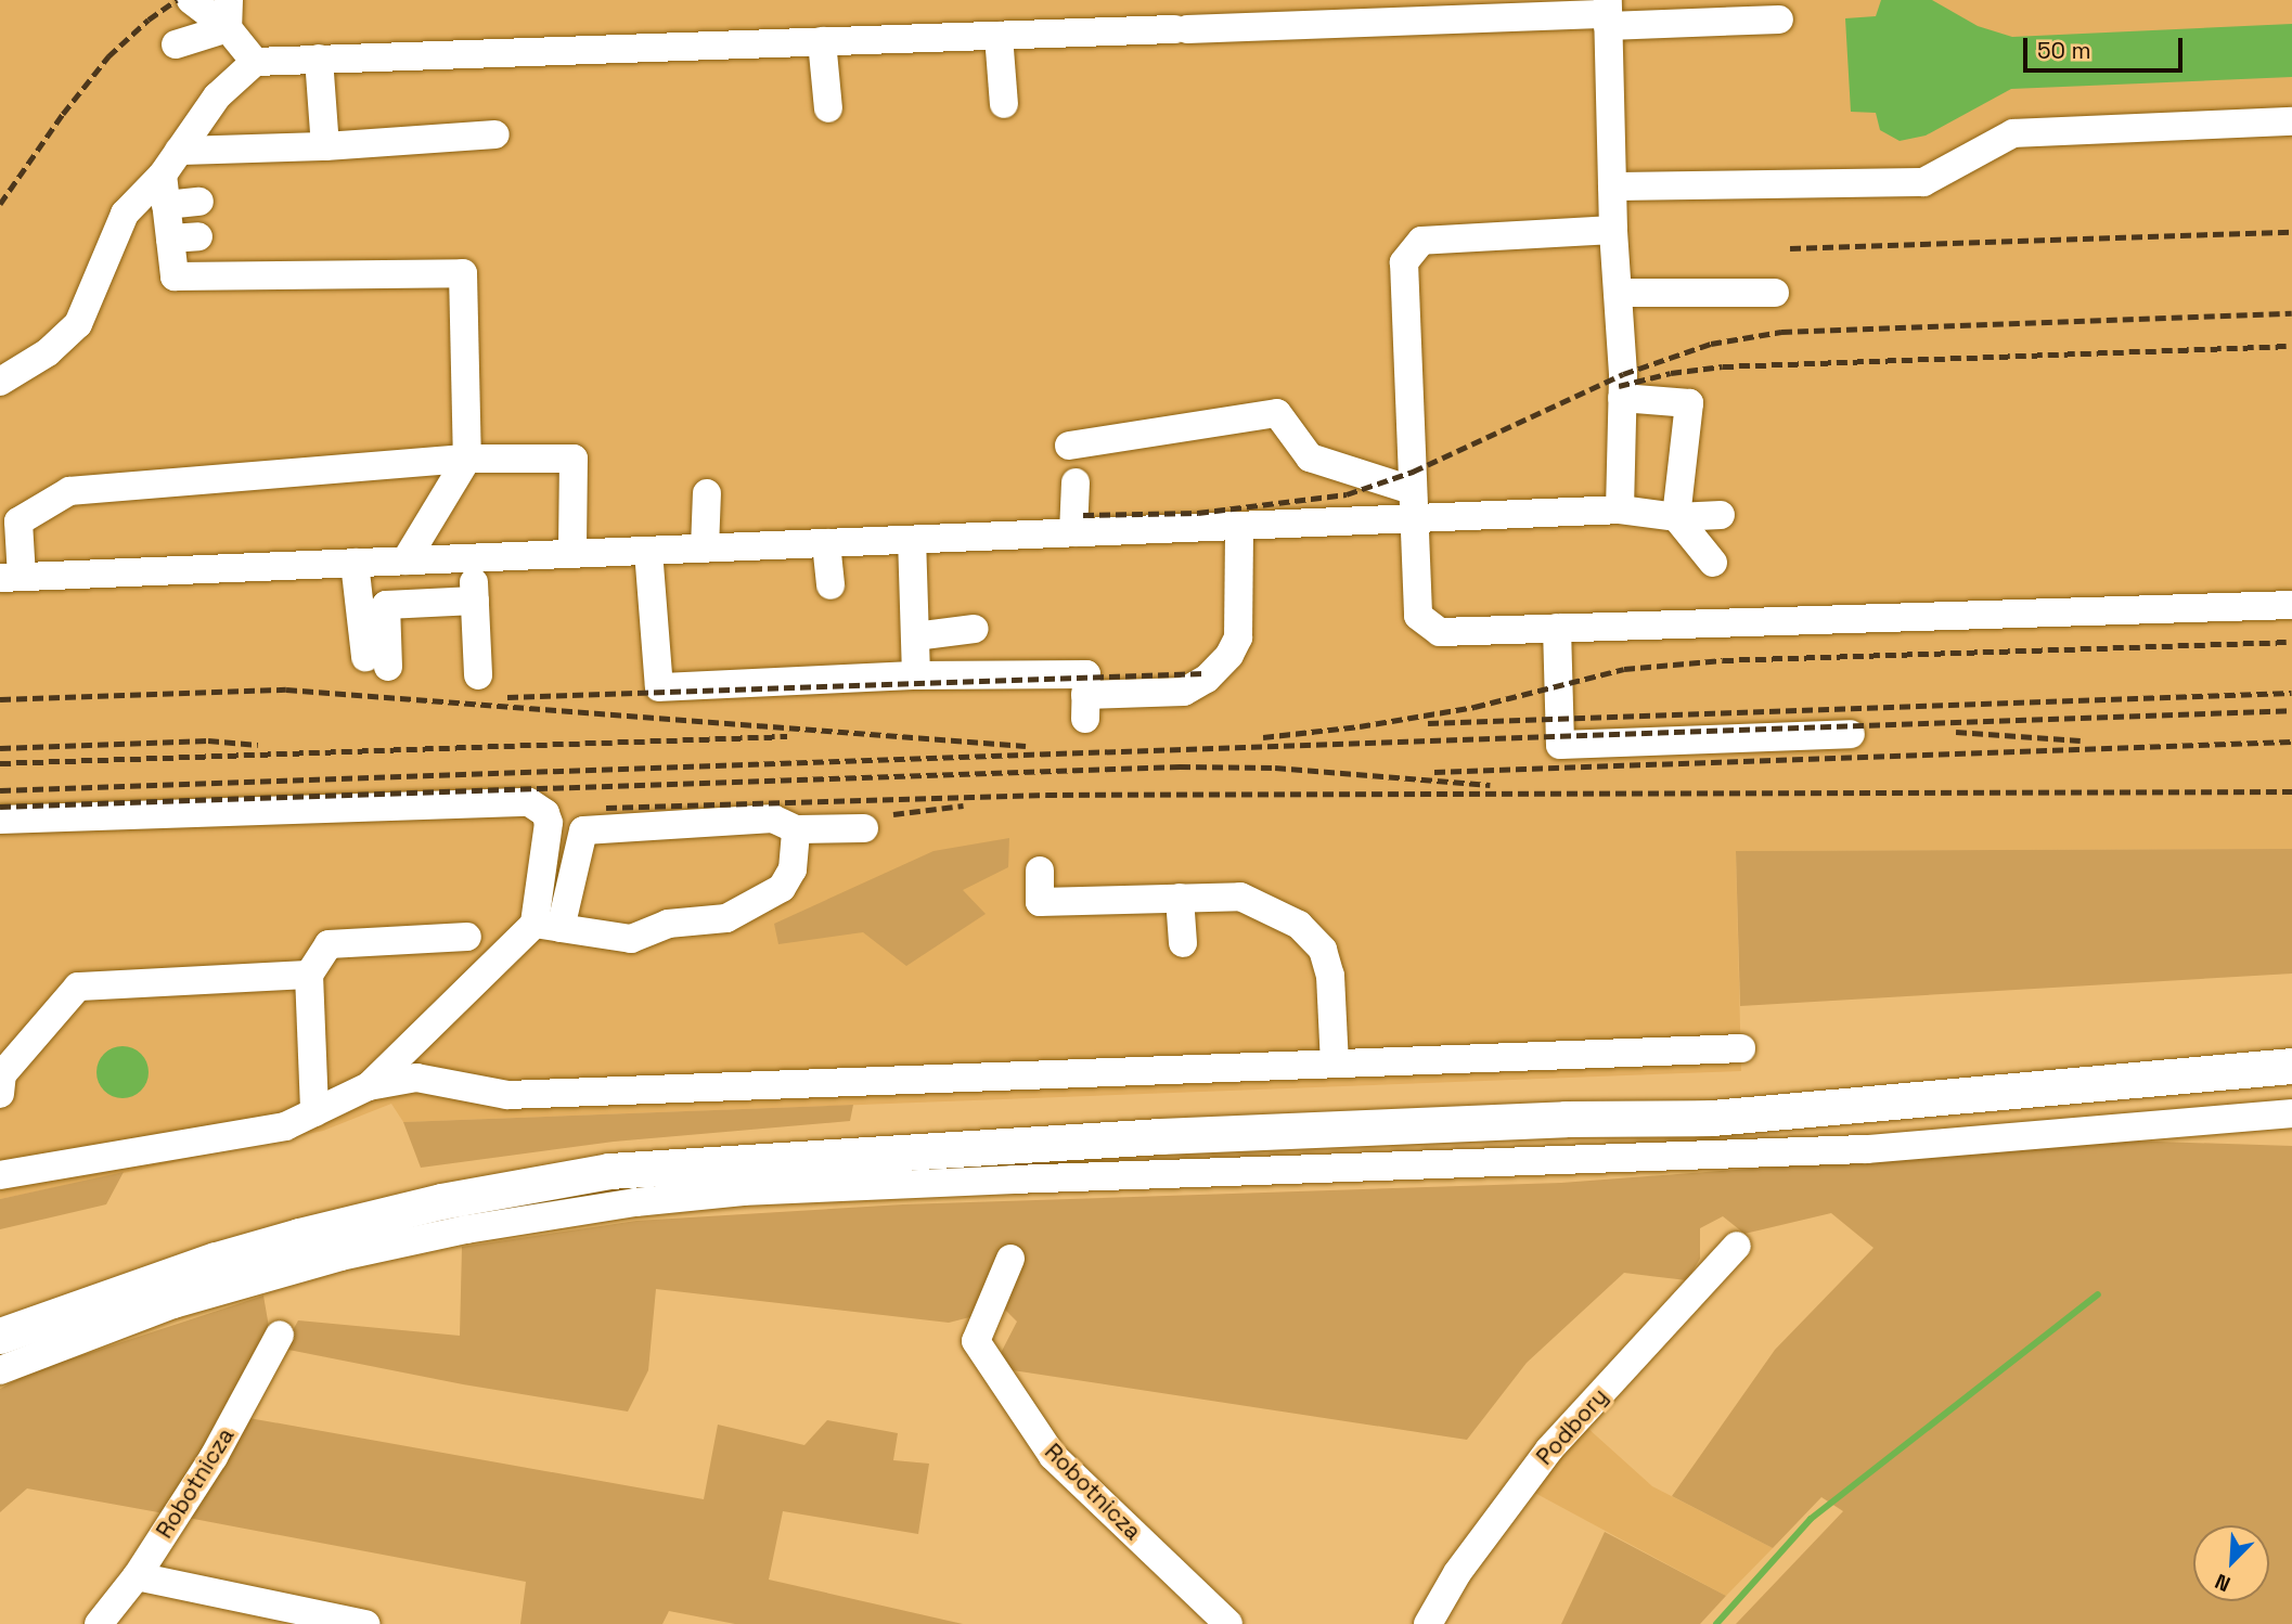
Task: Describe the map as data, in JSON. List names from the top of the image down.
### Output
{
  "streets": {
    "street": ["Podbory", "Robotnicza"]
  },
  "scale_bar": "50 m",
  "north": "bottom left"
}
